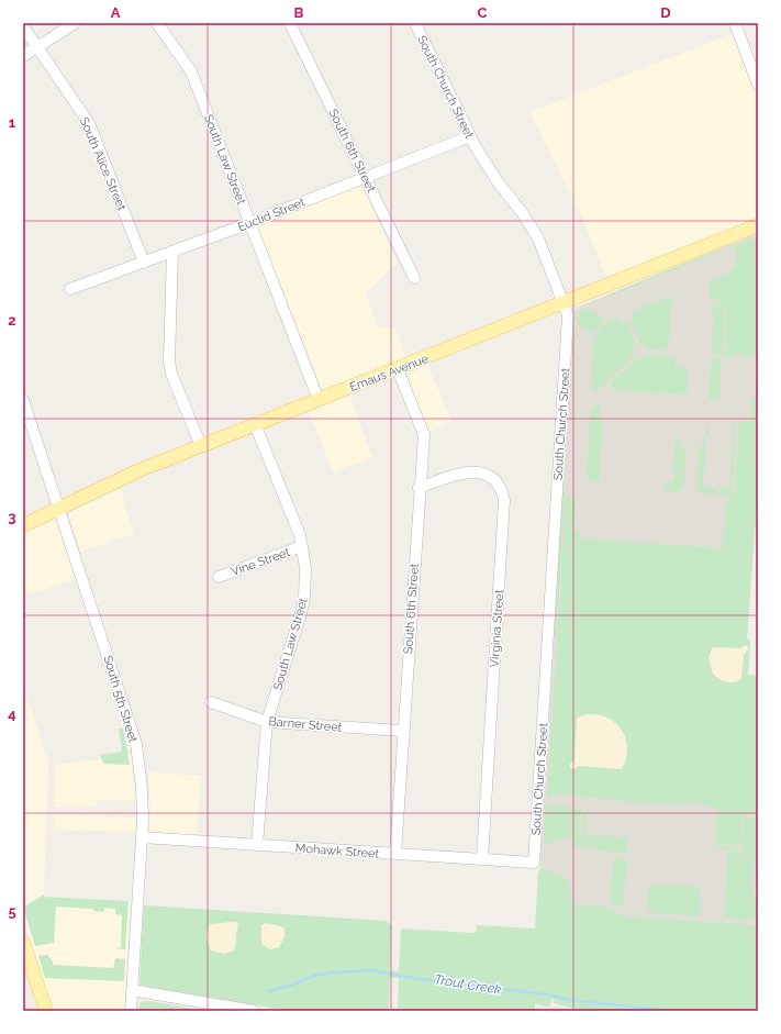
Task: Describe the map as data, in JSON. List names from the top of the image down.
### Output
{
  "streets": {
    "main road": ["Emaus Avenue"],
    "street": [
      "South Church Street",
      "South 6th Street",
      "South Law Street",
      "South Alice Street",
      "Euclid Street",
      "Vine Street",
      "Virginia Street",
      "South 5th Street",
      "Barner Street",
      "Mohawk Street"
    ]
  },
  "crossings": [
    ["South Church Street", "Euclid Street"],
    ["South Church Street", "Emaus Avenue"],
    ["South Church Street", "Mohawk Street"],
    ["South 6th Street", "Euclid Street"],
    ["South 6th Street", "Emaus Avenue"],
    ["South 6th Street", "Virginia Street"],
    ["South 6th Street", "Barner Street"],
    ["South 6th Street", "Mohawk Street"],
    ["South Law Street", "Euclid Street"],
    ["South Law Street", "Emaus Avenue"],
    ["South Law Street", "Vine Street"],
    ["South Law Street", "Barner Street"],
    ["South Law Street", "Mohawk Street"],
    ["South Alice Street", "Euclid Street"],
    ["Emaus Avenue", "South 5th Street"],
    ["Virginia Street", "Mohawk Street"],
    ["South 5th Street", "Mohawk Street"]
  ],
  "water": ["Trout Creek"],
  "grid": {
    "columns": [
      "A",
      "B",
      "C",
      "D"
    ],
    "rows": [
      "1",
      "2",
      "3",
      "4",
      "5"
    ]
  }
}
